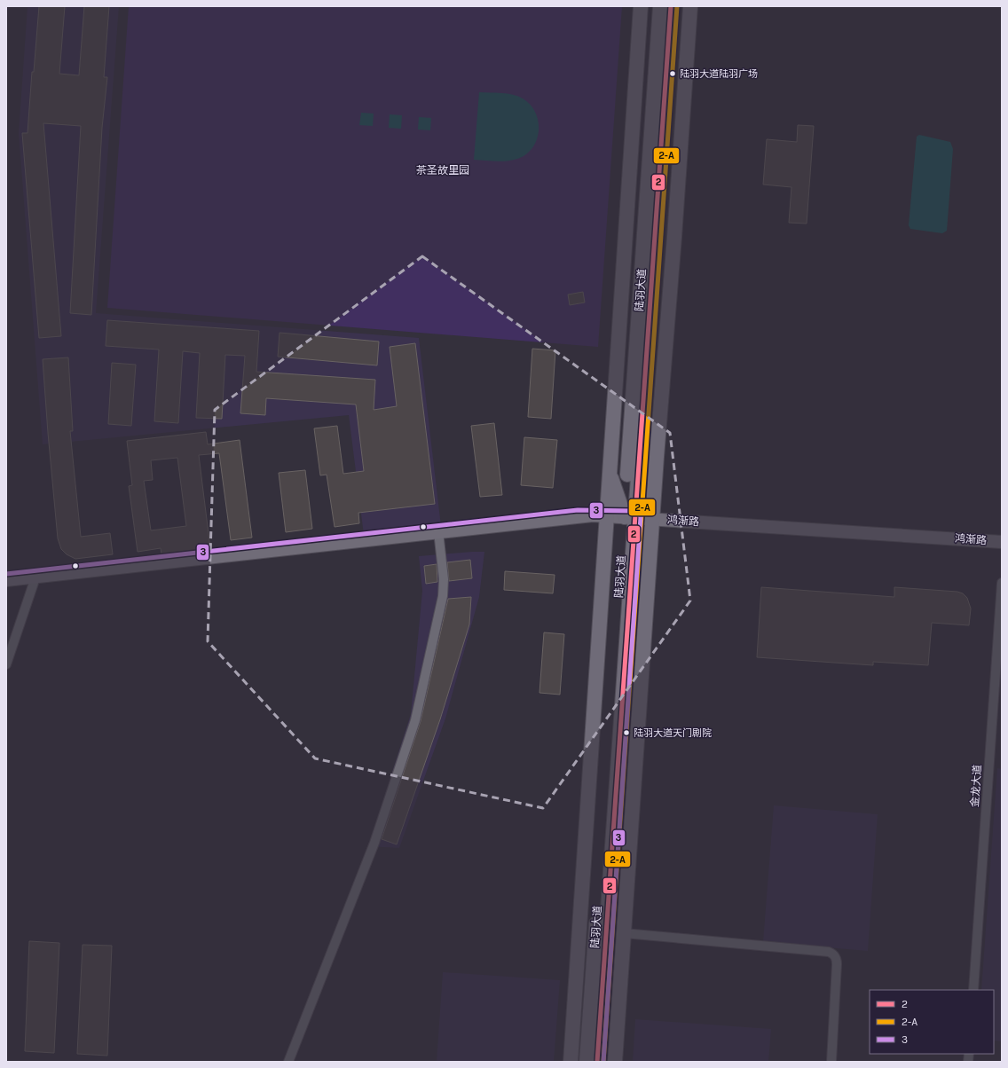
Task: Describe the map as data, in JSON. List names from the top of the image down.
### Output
{
  "streets": {
    "main road": ["陆羽大道"],
    "street": ["鸿渐路", "金龙大道"]
  },
  "crossings": [
    ["陆羽大道", "鸿渐路"]
  ],
  "parks": ["茶圣故里园"],
  "places": ["陆羽大道陆羽广场", "陆羽大道天门剧院"],
  "lines": ["transit line 2", "transit line 2-A", "transit line 3"],
  "legend": ["2", "2-A", "3"]
}
